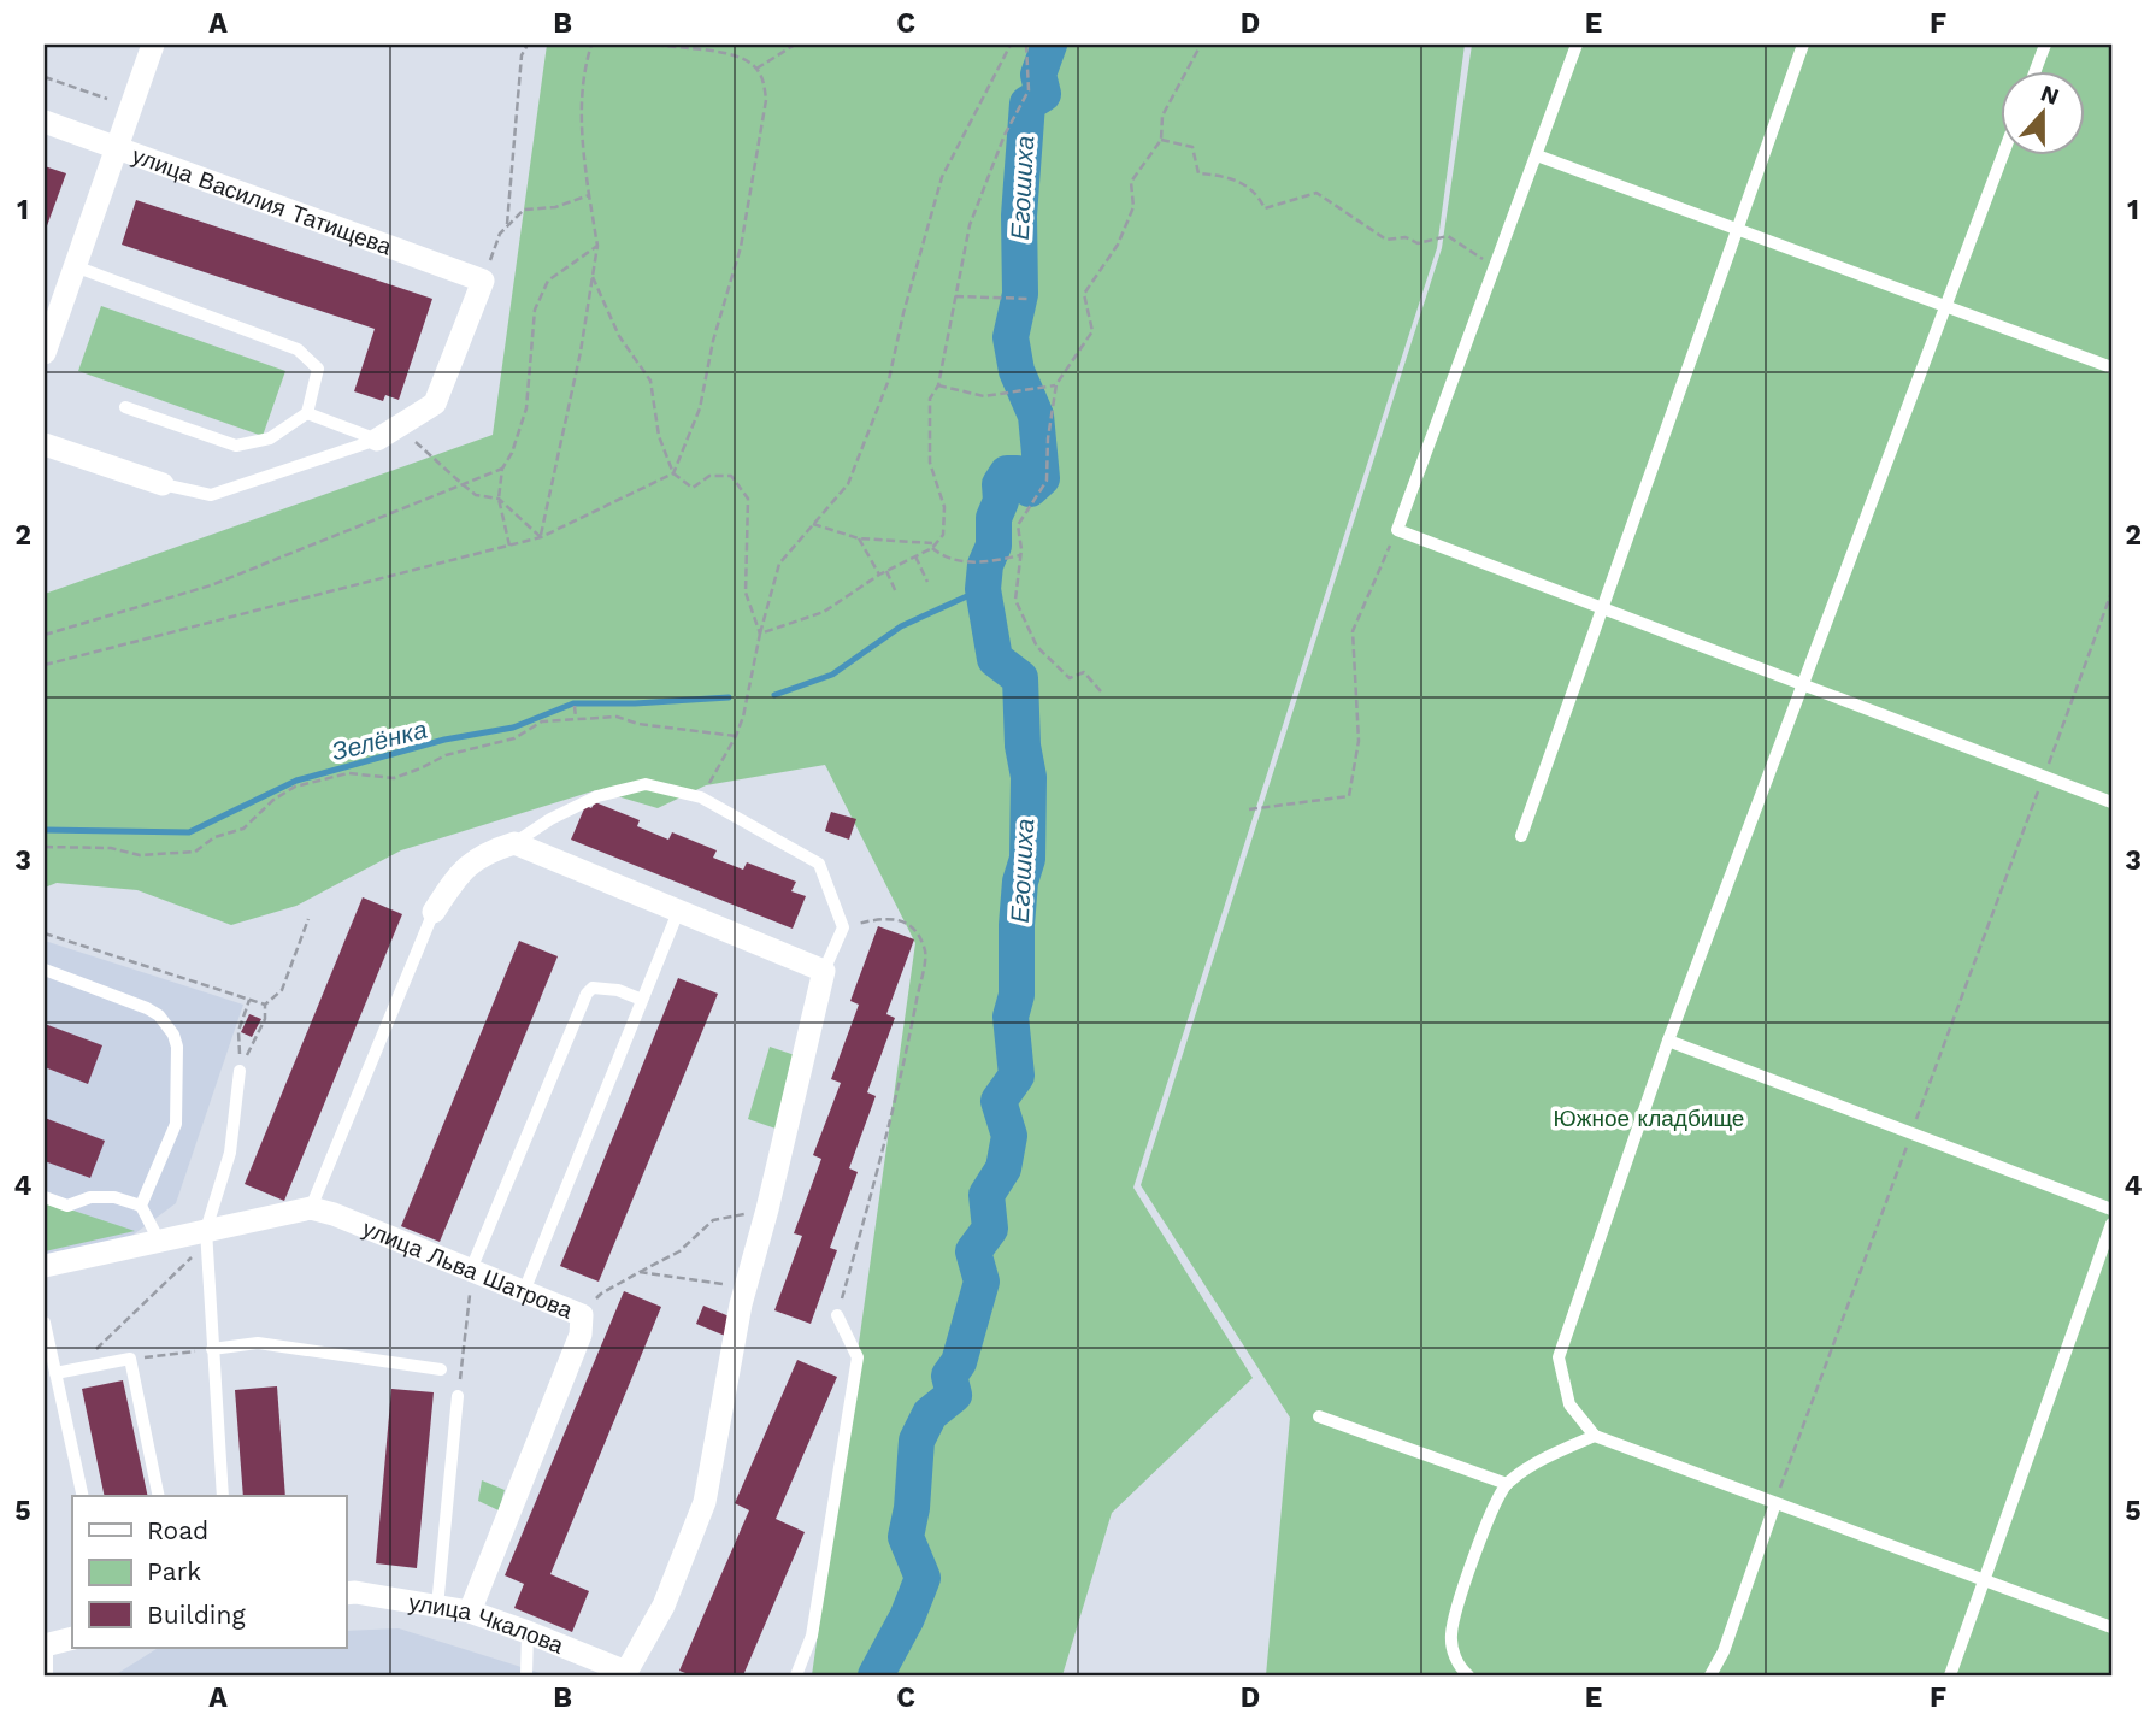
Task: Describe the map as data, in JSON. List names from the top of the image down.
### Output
{
  "streets": {
    "street": ["улица Василия Татищева", "улица Льва Шатрова", "улица Чкалова"]
  },
  "crossings": [
    ["улица Льва Шатрова", "улица Чкалова"]
  ],
  "water": ["Егошиха", "Зелёнка"],
  "parks": ["Южное кладбище"],
  "legend": ["Road", "Park", "Building"],
  "north": "top",
  "grid": {
    "columns": [
      "A",
      "B",
      "C",
      "D",
      "E",
      "F"
    ],
    "rows": [
      "1",
      "2",
      "3",
      "4",
      "5"
    ]
  }
}
